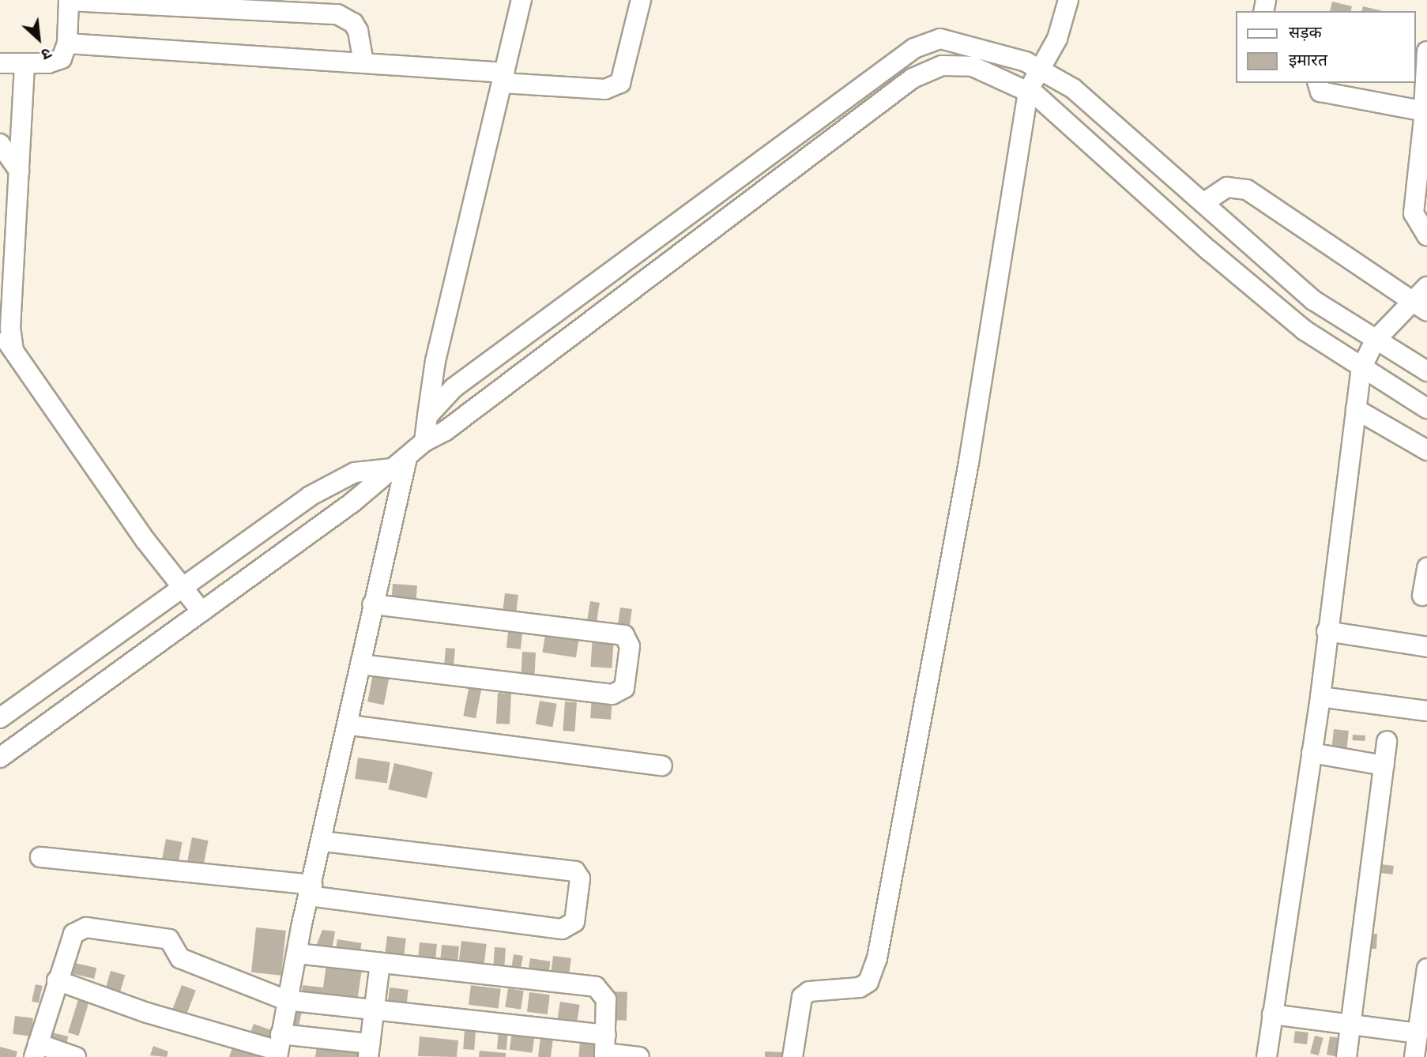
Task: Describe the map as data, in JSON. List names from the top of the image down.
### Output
{
  "legend": ["सड़क", "इमारत"],
  "north": "bottom right"
}
